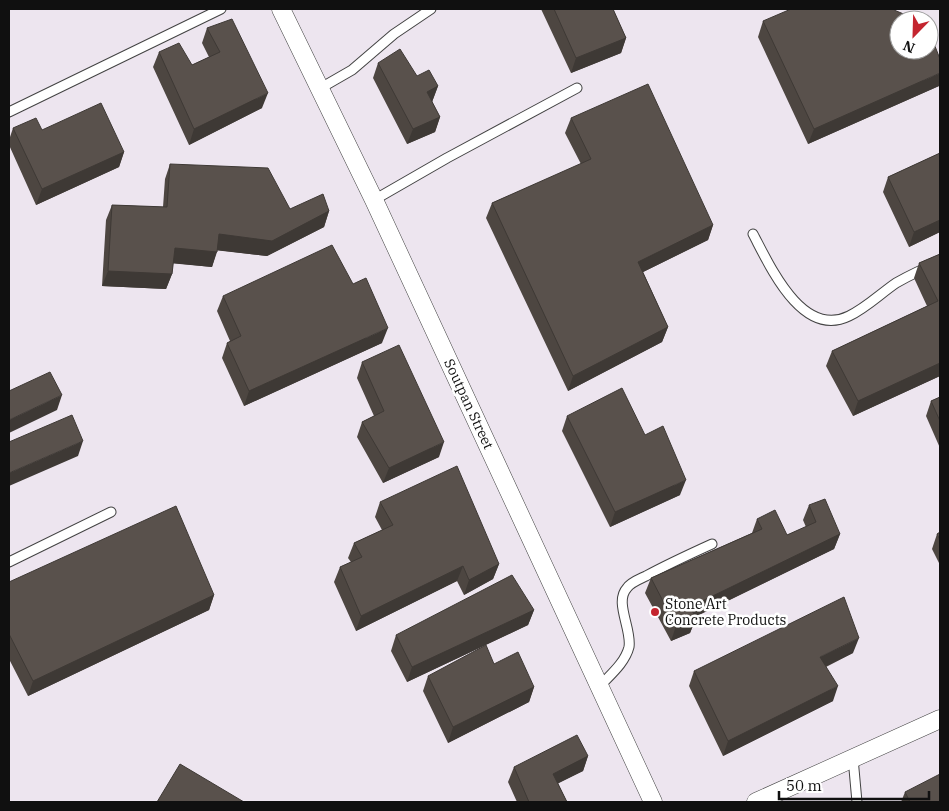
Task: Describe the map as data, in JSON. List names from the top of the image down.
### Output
{
  "streets": {
    "street": ["Soutpan Street"]
  },
  "places": ["Stone Art Concrete Products"],
  "scale_bar": "50 m",
  "north": "bottom left"
}
